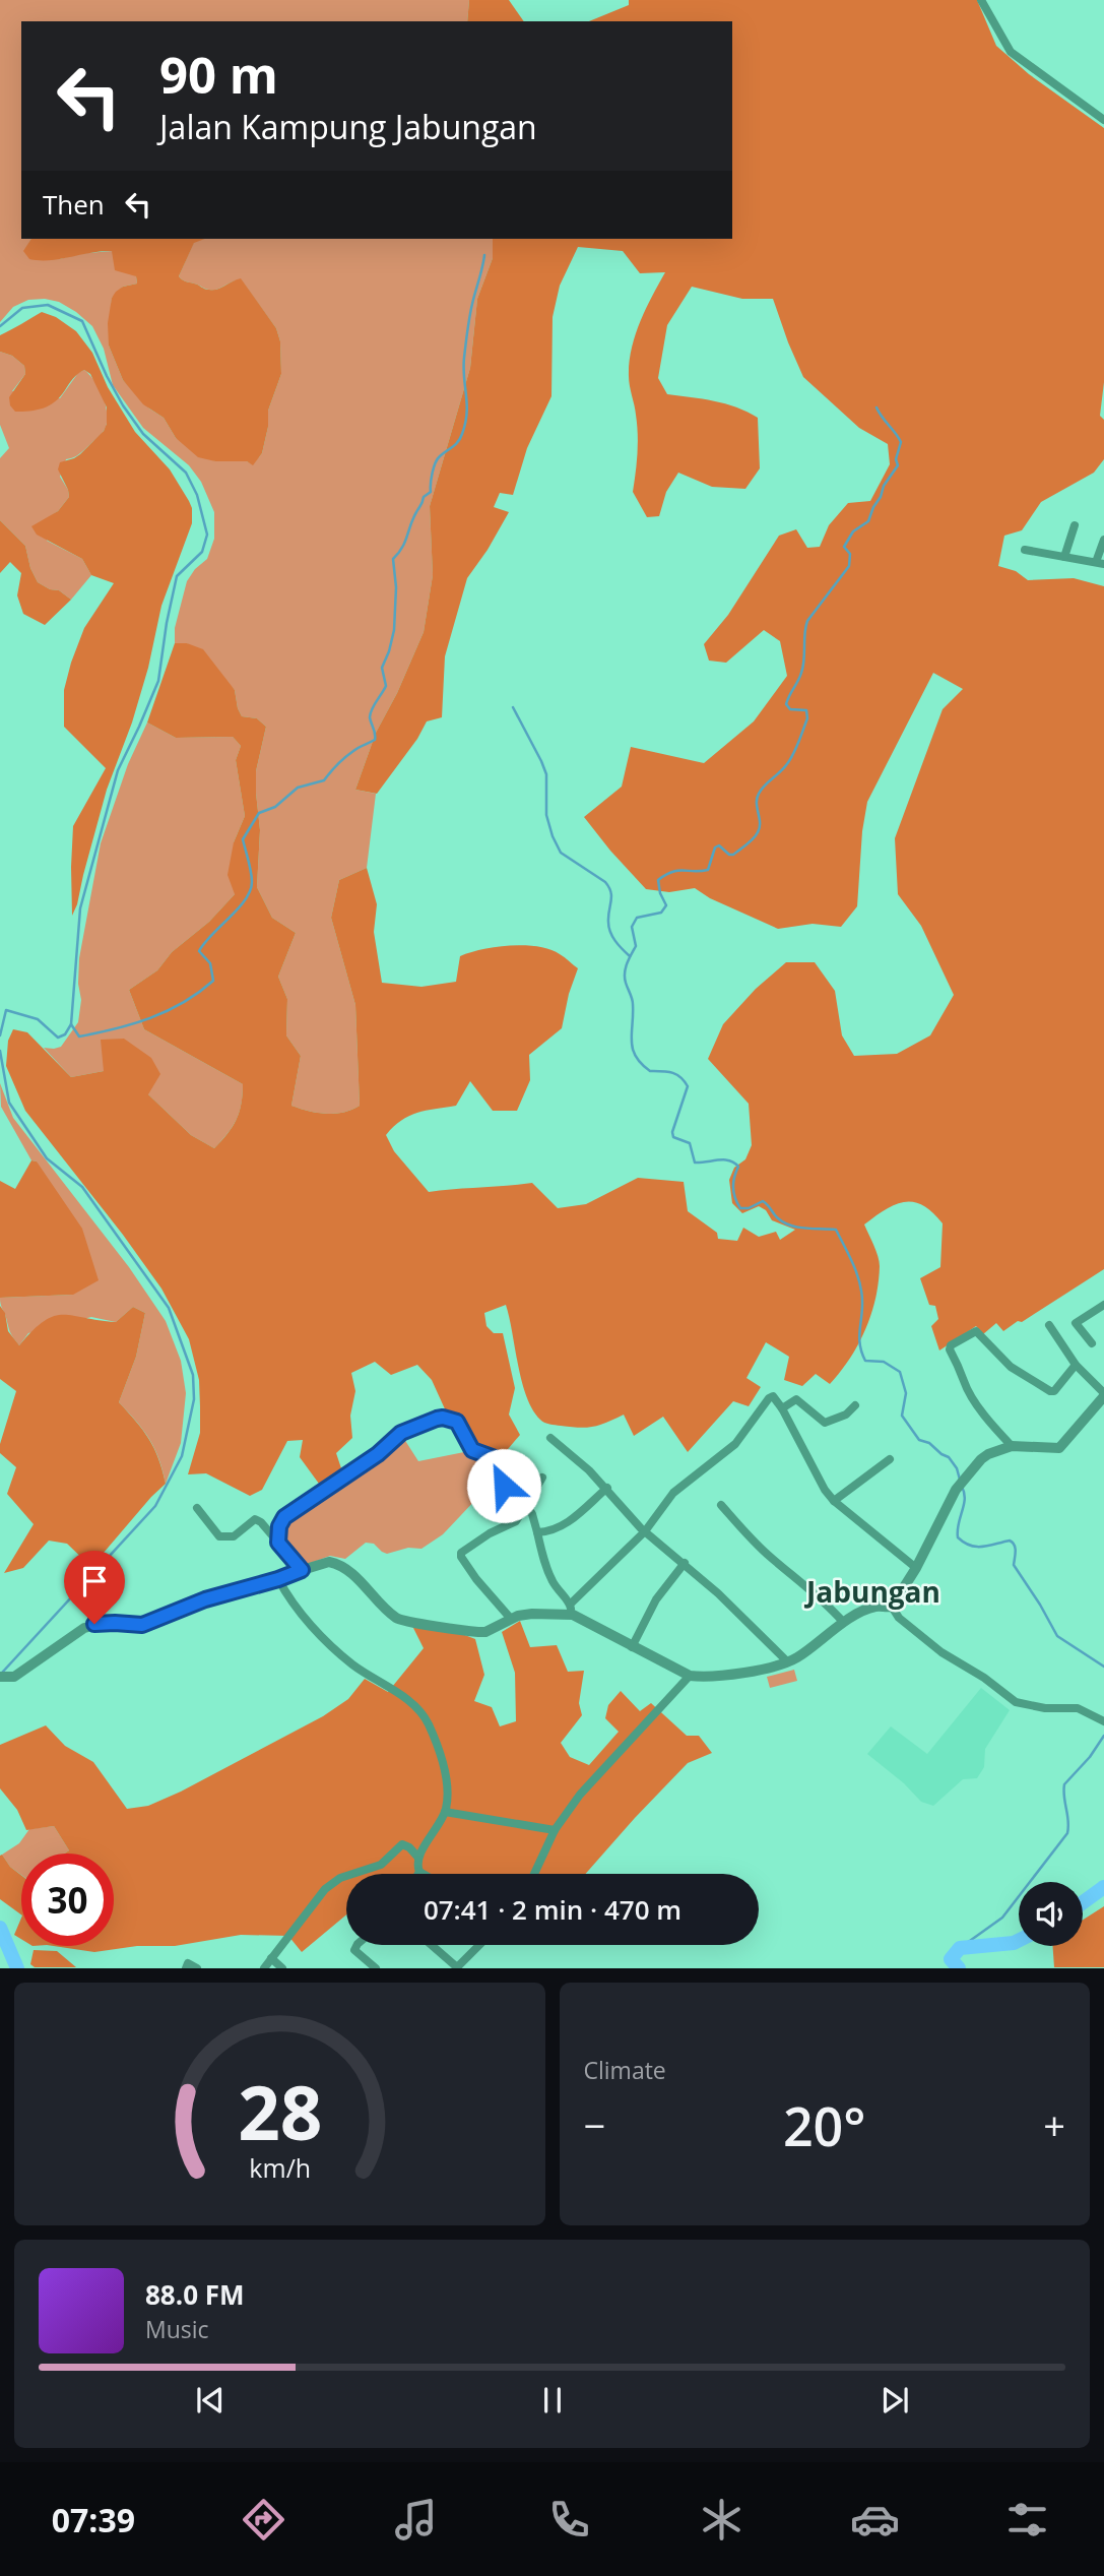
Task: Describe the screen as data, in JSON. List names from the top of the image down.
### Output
{
  "districts": ["Jabungan"],
  "page": {
    "turn": ["90 m", "Jalan Kampung Jabungan"],
    "then": "Then",
    "limit": "30",
    "trip": "07:41 · 2 min · 470 m",
    "tile": "Climate",
    "heat": ["−", "20°", "+"],
    "song": ["88.0 FM", "Music"],
    "tabs": "07:39",
    "gauge": ["28", "km/h"]
  }
}
